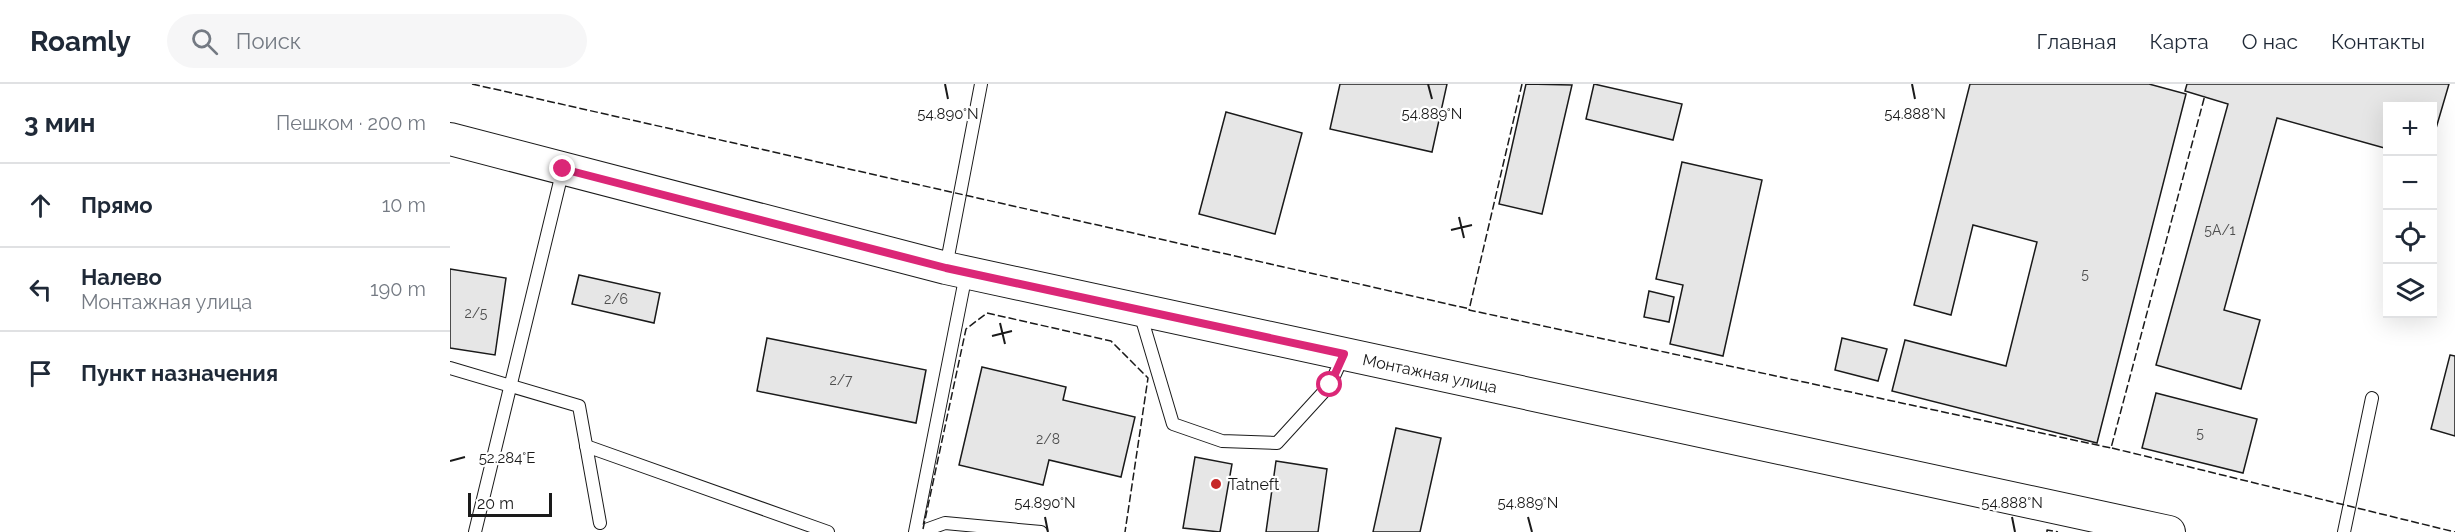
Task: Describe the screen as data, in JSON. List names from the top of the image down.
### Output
{
  "streets": {
    "street": ["Монтажная улица"]
  },
  "places": ["Tatneft"],
  "house_numbers": [
    "5А/1",
    "5",
    "2/6",
    "2/5",
    "2/7",
    "5",
    "2/8"
  ],
  "scale_bar": "20 m",
  "page": {
    "header": "Roamly",
    "search": "Поиск",
    "nav": [
      "Главная",
      "Карта",
      "О нас",
      "Контакты"
    ],
    "heading": ["3 мин", "Пешком · 200 m"],
    "map_buttons": ["+", "−"],
    "list": [
      ["Прямо", "10 m"],
      ["Налево", "Монтажная улица", "190 m"],
      "Пункт назначения"
    ],
    "scale": "20 m"
  },
  "coordinates": [
    "54.890°N",
    "54.889°N",
    "54.888°N",
    "52.284°E"
  ]
}
